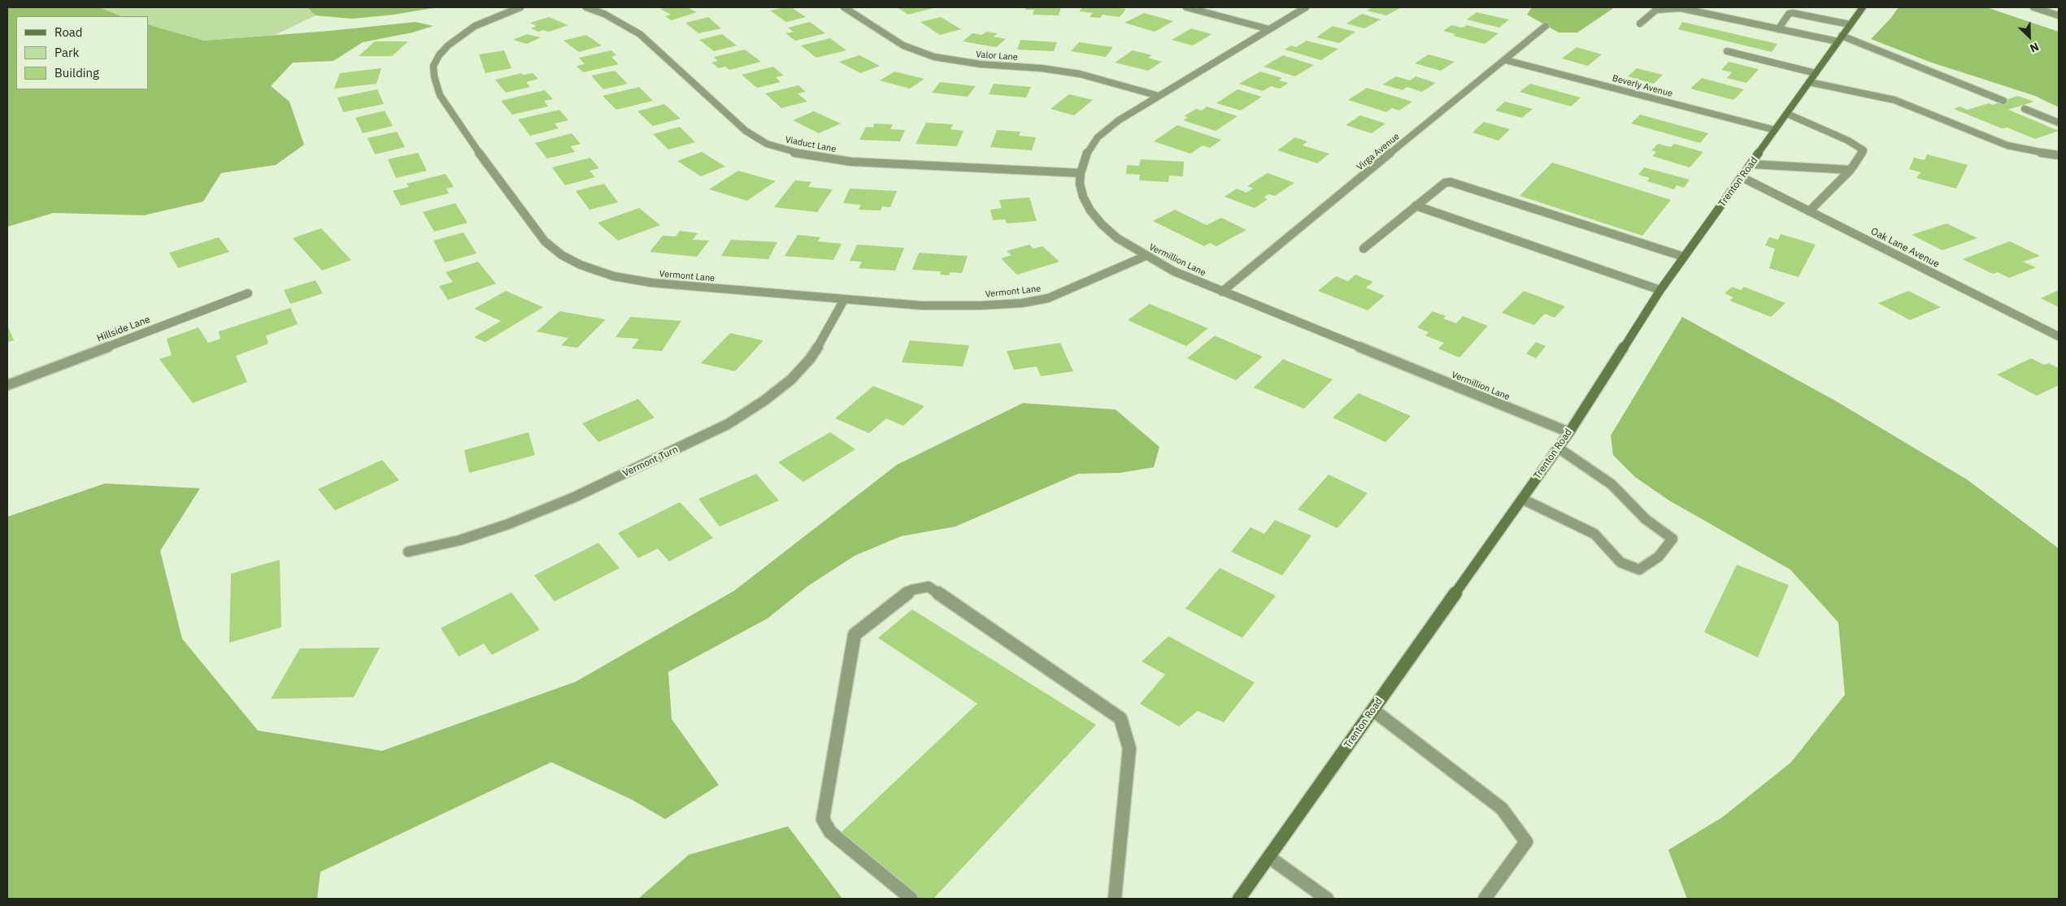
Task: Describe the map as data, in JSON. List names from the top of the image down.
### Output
{
  "streets": {
    "main road": ["Trenton Road"],
    "street": [
      "Valor Lane",
      "Beverly Avenue",
      "Viaduct Lane",
      "Virga Avenue",
      "Oak Lane Avenue",
      "Vermillion Lane",
      "Vermont Lane",
      "Hillside Lane",
      "Vermont Turn"
    ]
  },
  "crossings": [
    ["Valor Lane", "Vermillion Lane"],
    ["Beverly Avenue", "Virga Avenue"],
    ["Beverly Avenue", "Trenton Road"],
    ["Viaduct Lane", "Vermillion Lane"],
    ["Virga Avenue", "Vermillion Lane"],
    ["Trenton Road", "Oak Lane Avenue"],
    ["Trenton Road", "Vermillion Lane"],
    ["Vermillion Lane", "Vermont Lane"],
    ["Vermont Lane", "Vermont Turn"]
  ],
  "legend": ["Road", "Park", "Building"],
  "north": "bottom right"
}
